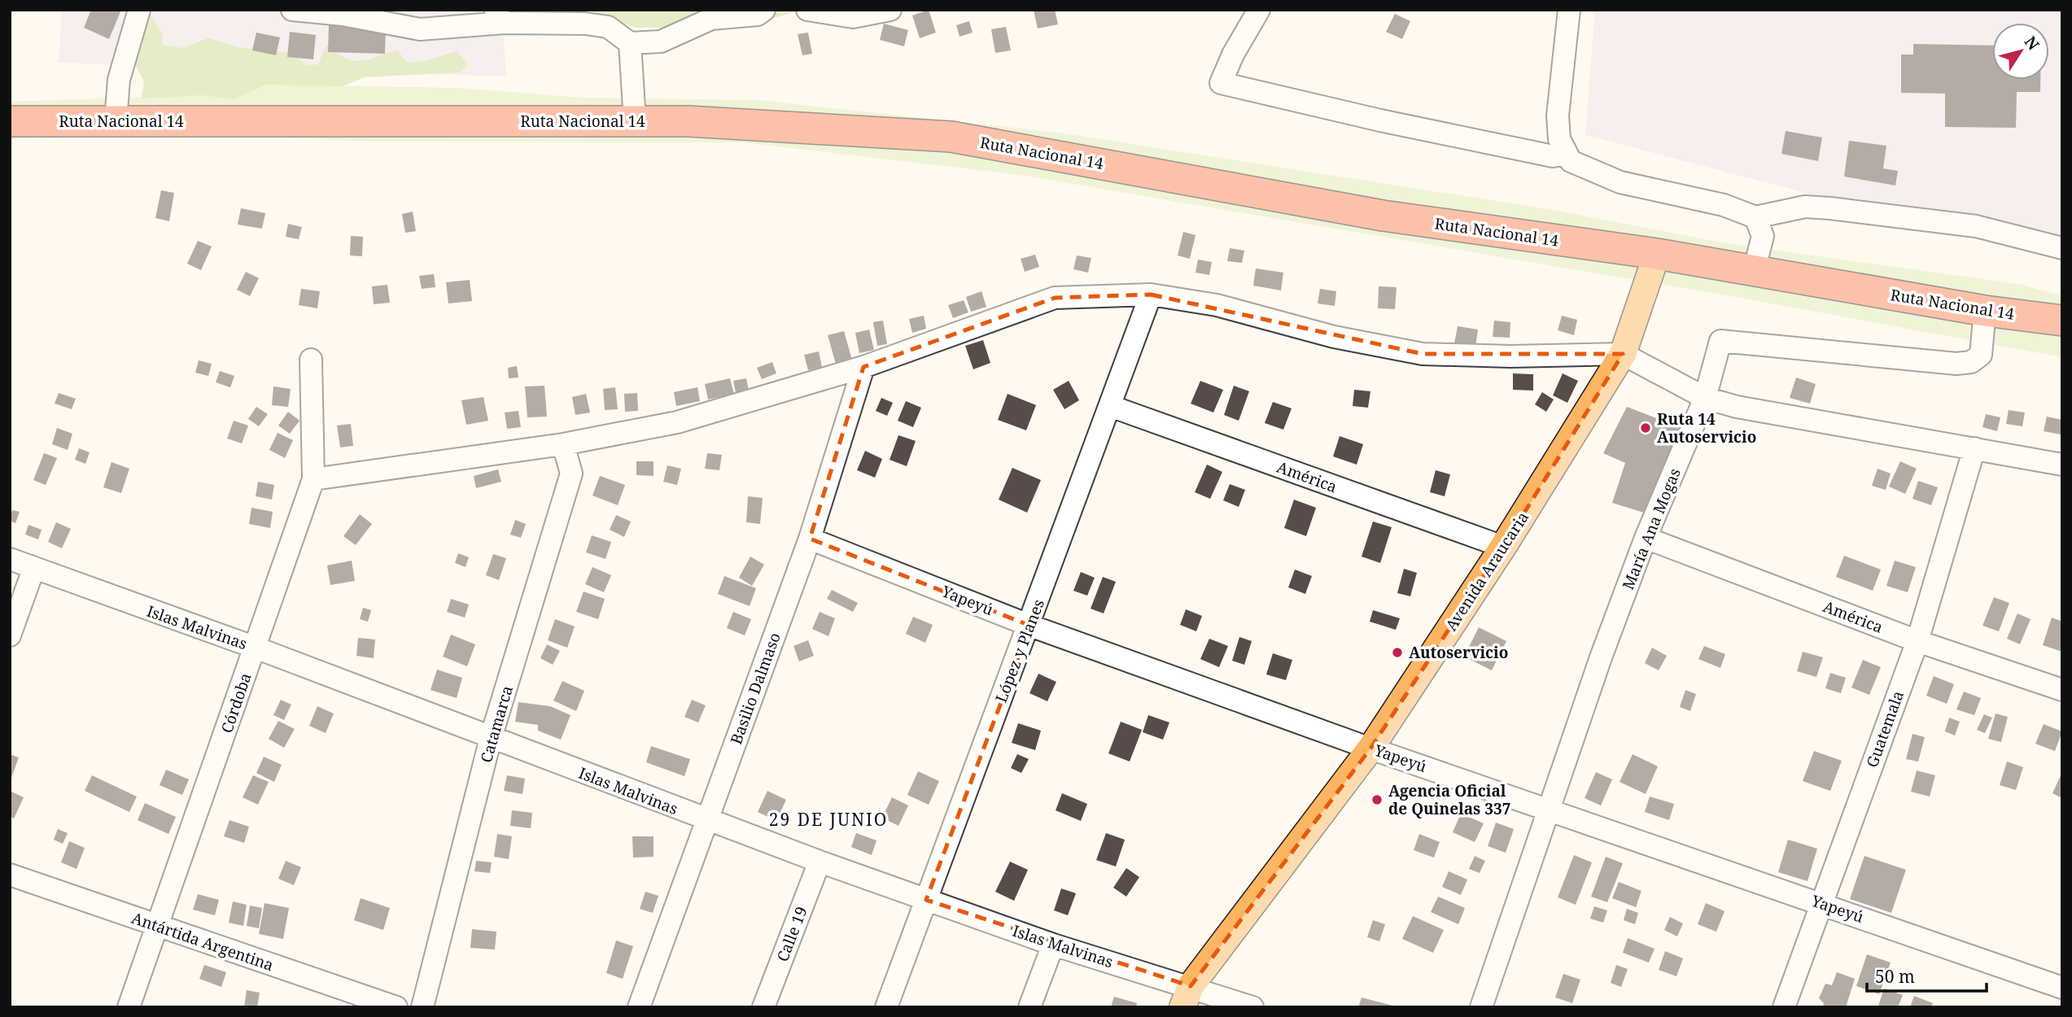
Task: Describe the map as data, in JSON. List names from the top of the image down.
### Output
{
  "streets": {
    "highway": ["Ruta Nacional 14"],
    "main road": ["Avenida Araucaria"],
    "street": [
      "América",
      "María Ana Mogas",
      "Yapeyú",
      "Islas Malvinas",
      "López y Planes",
      "Basilio Dalmaso",
      "Córdoba",
      "Catamarca",
      "Guatemala",
      "Calle 19",
      "Antártida Argentina"
    ]
  },
  "crossings": [
    ["Ruta Nacional 14", "María Ana Mogas"],
    ["Ruta Nacional 14", "Avenida Araucaria"],
    ["América", "María Ana Mogas"],
    ["América", "Avenida Araucaria"],
    ["América", "López y Planes"],
    ["América", "Guatemala"],
    ["María Ana Mogas", "Yapeyú"],
    ["Avenida Araucaria", "Yapeyú"],
    ["Avenida Araucaria", "Islas Malvinas"],
    ["Yapeyú", "López y Planes"],
    ["Yapeyú", "Basilio Dalmaso"],
    ["Yapeyú", "Guatemala"],
    ["Islas Malvinas", "López y Planes"],
    ["Islas Malvinas", "Basilio Dalmaso"],
    ["Islas Malvinas", "Córdoba"],
    ["Islas Malvinas", "Catamarca"],
    ["Islas Malvinas", "Calle 19"],
    ["Córdoba", "Antártida Argentina"]
  ],
  "districts": ["29 DE JUNIO"],
  "places": ["Ruta 14 Autoservicio", "Autoservicio", "Agencia Oficial de Quinelas 337"],
  "scale_bar": "50 m",
  "north": "top right"
}
